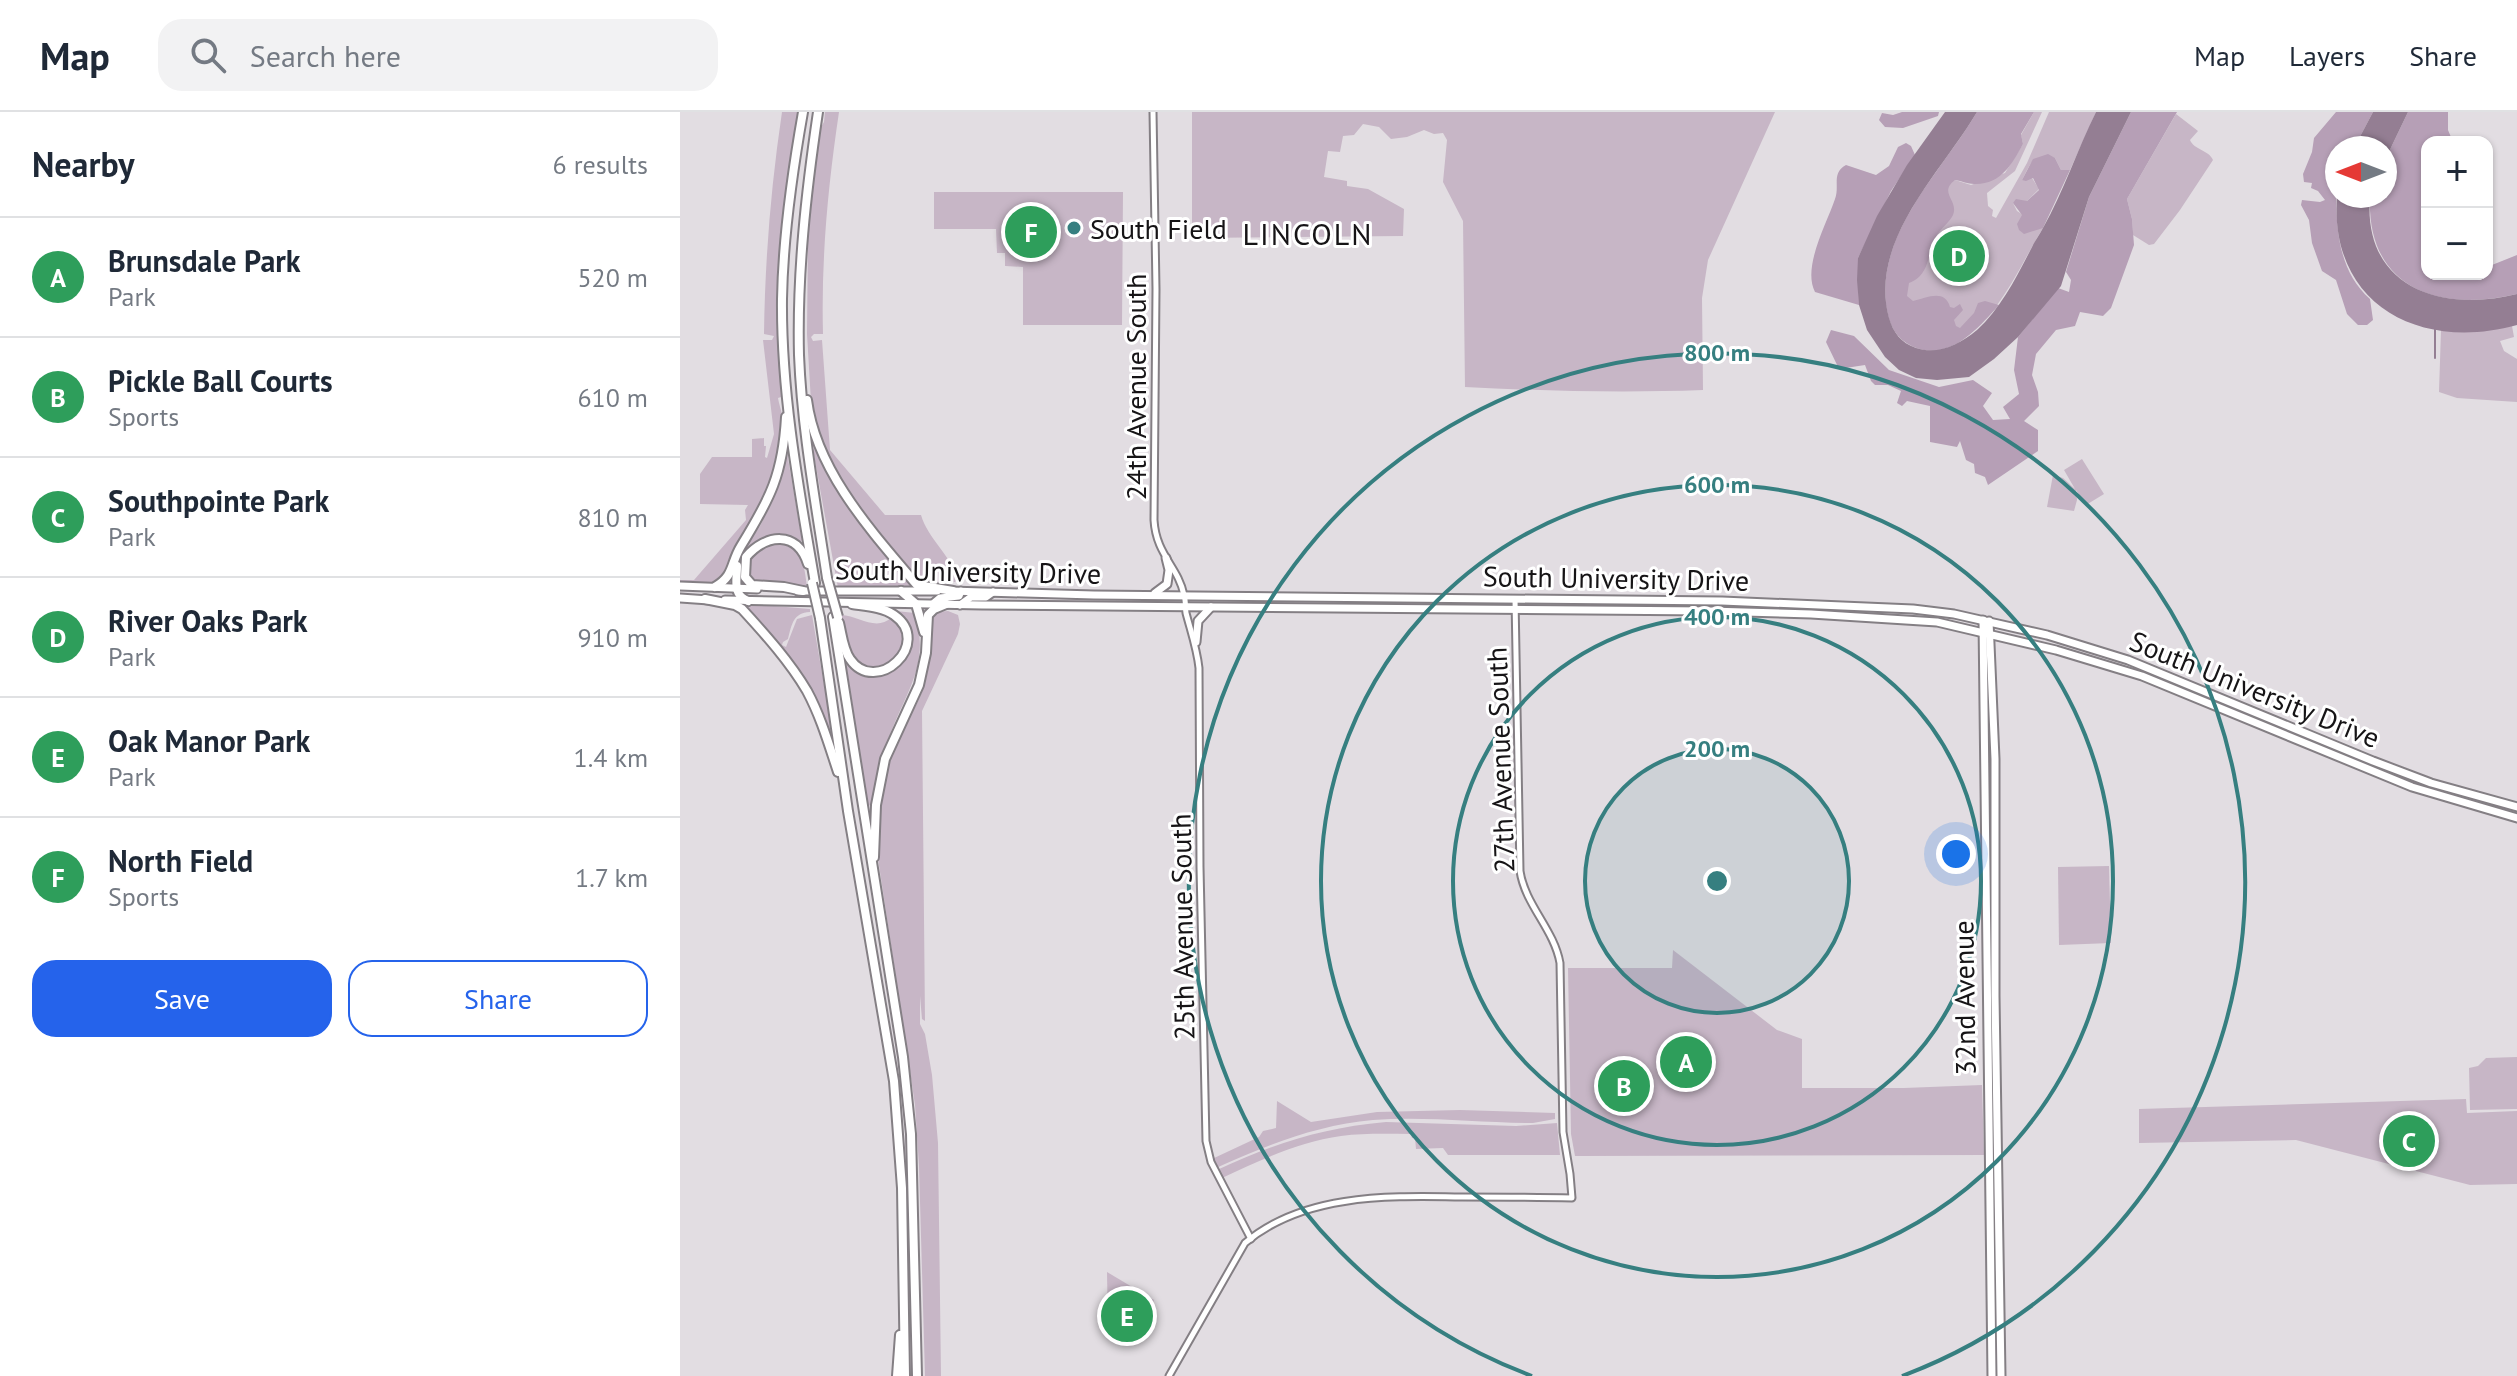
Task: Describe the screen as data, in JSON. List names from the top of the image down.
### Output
{
  "streets": {
    "main road": ["South University Drive", "32nd Avenue"],
    "street": ["24th Avenue South", "27th Avenue South", "25th Avenue South"]
  },
  "crossings": [
    ["24th Avenue South", "South University Drive"],
    ["24th Avenue South", "25th Avenue South"],
    ["South University Drive", "27th Avenue South"],
    ["South University Drive", "25th Avenue South"],
    ["South University Drive", "32nd Avenue"],
    ["27th Avenue South", "25th Avenue South"]
  ],
  "districts": ["LINCOLN"],
  "places": ["South Field"],
  "north": "left",
  "page": {
    "header": "Map",
    "search": "Search here",
    "nav": ["Map", "Layers", "Share"],
    "heading": ["Nearby", "6 results"],
    "map_buttons": ["+", "−"],
    "pins": [
      "F",
      "D",
      "A",
      "B",
      "C",
      "E"
    ],
    "list": [
      {
        "mark": "A",
        "name": "Brunsdale Park",
        "note": "Park",
        "value": "520 m"
      },
      {
        "mark": "B",
        "name": "Pickle Ball Courts",
        "note": "Sports",
        "value": "610 m"
      },
      {
        "mark": "C",
        "name": "Southpointe Park",
        "note": "Park",
        "value": "810 m"
      },
      {
        "mark": "D",
        "name": "River Oaks Park",
        "note": "Park",
        "value": "910 m"
      },
      {
        "mark": "E",
        "name": "Oak Manor Park",
        "note": "Park",
        "value": "1.4 km"
      },
      {
        "mark": "F",
        "name": "North Field",
        "note": "Sports",
        "value": "1.7 km"
      }
    ],
    "buttons": ["Save", "Share"]
  },
  "rings": [
    "800 m",
    "600 m",
    "400 m",
    "200 m"
  ]
}
